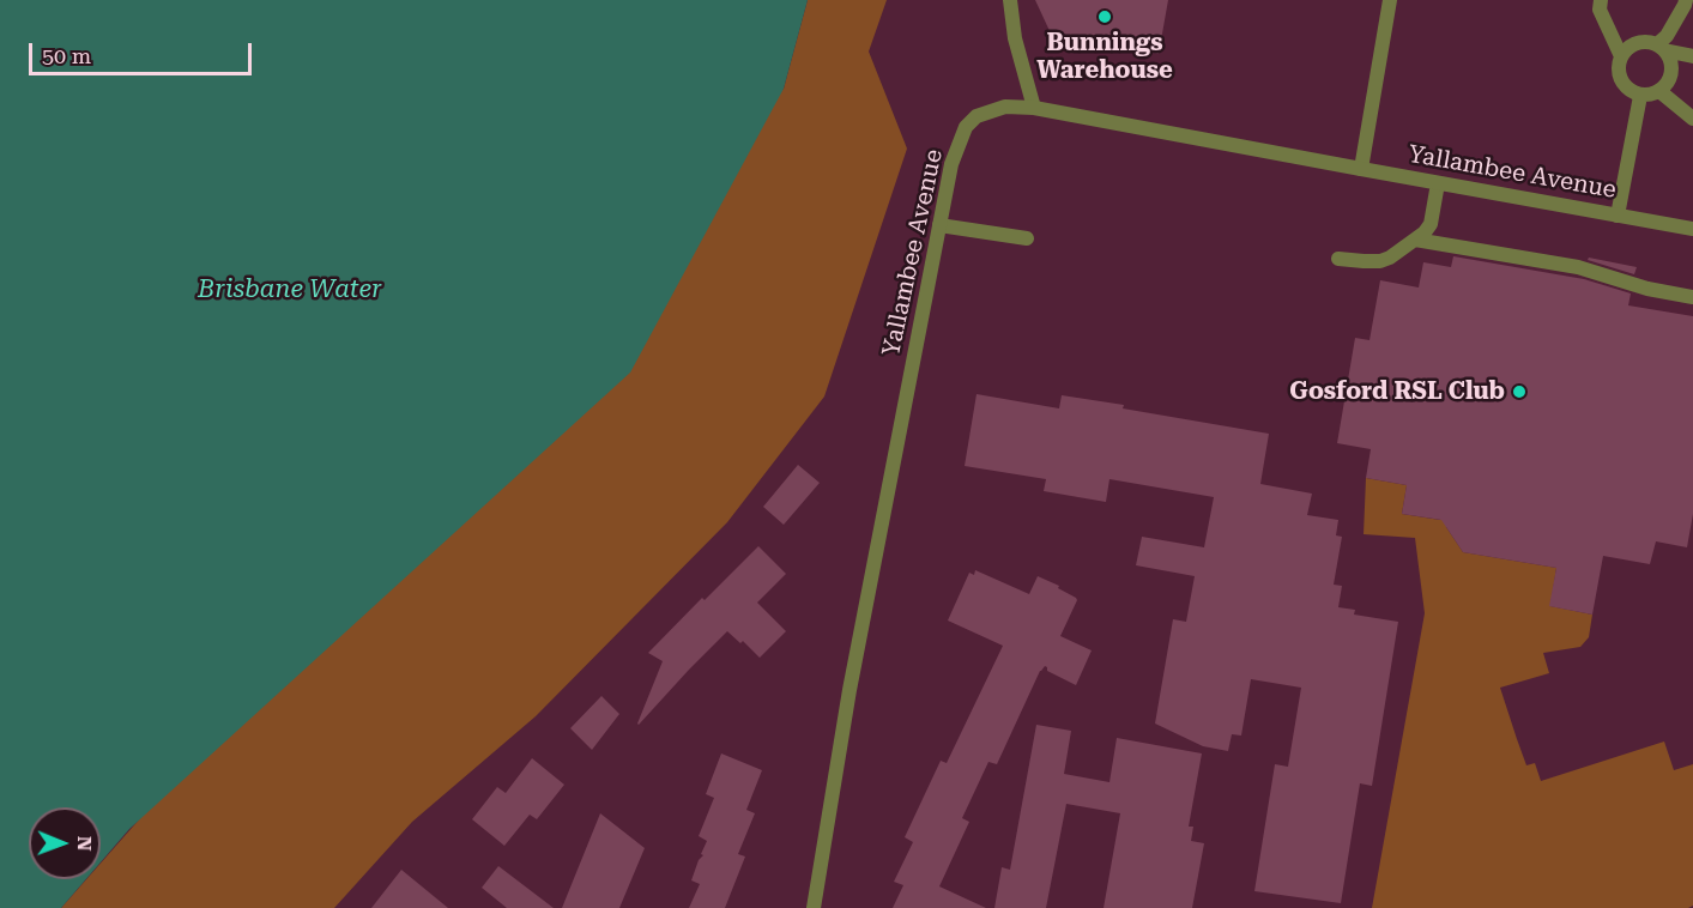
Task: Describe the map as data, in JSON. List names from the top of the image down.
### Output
{
  "streets": {
    "street": ["Yallambee Avenue"]
  },
  "water": ["Brisbane Water"],
  "places": ["Bunnings Warehouse", "Gosford RSL Club"],
  "scale_bar": "50 m",
  "north": "right"
}
